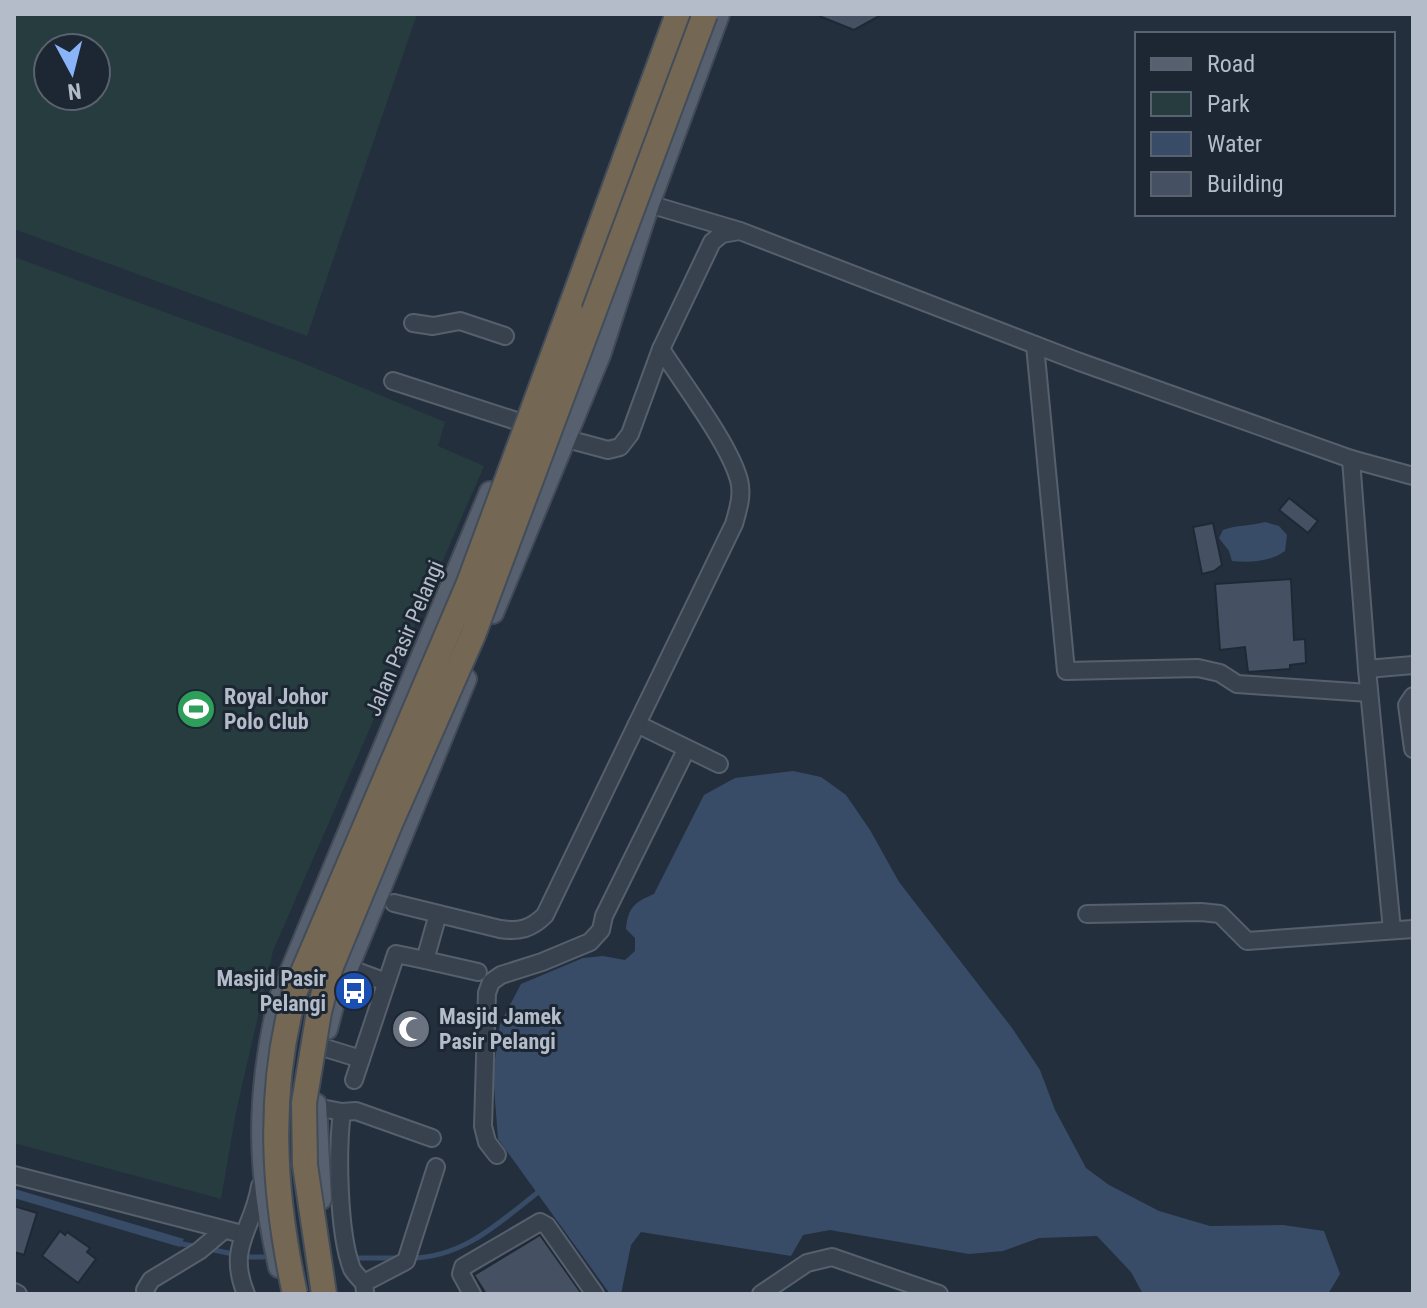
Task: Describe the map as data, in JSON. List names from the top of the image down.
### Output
{
  "streets": {
    "main road": ["Jalan Pasir Pelangi"]
  },
  "places": {
    "sports": ["Royal Johor Polo Club"],
    "bus stop": ["Masjid Pasir Pelangi"],
    "mosque": ["Masjid Jamek Pasir Pelangi"]
  },
  "legend": [
    "Road",
    "Park",
    "Water",
    "Building"
  ],
  "north": "bottom"
}
